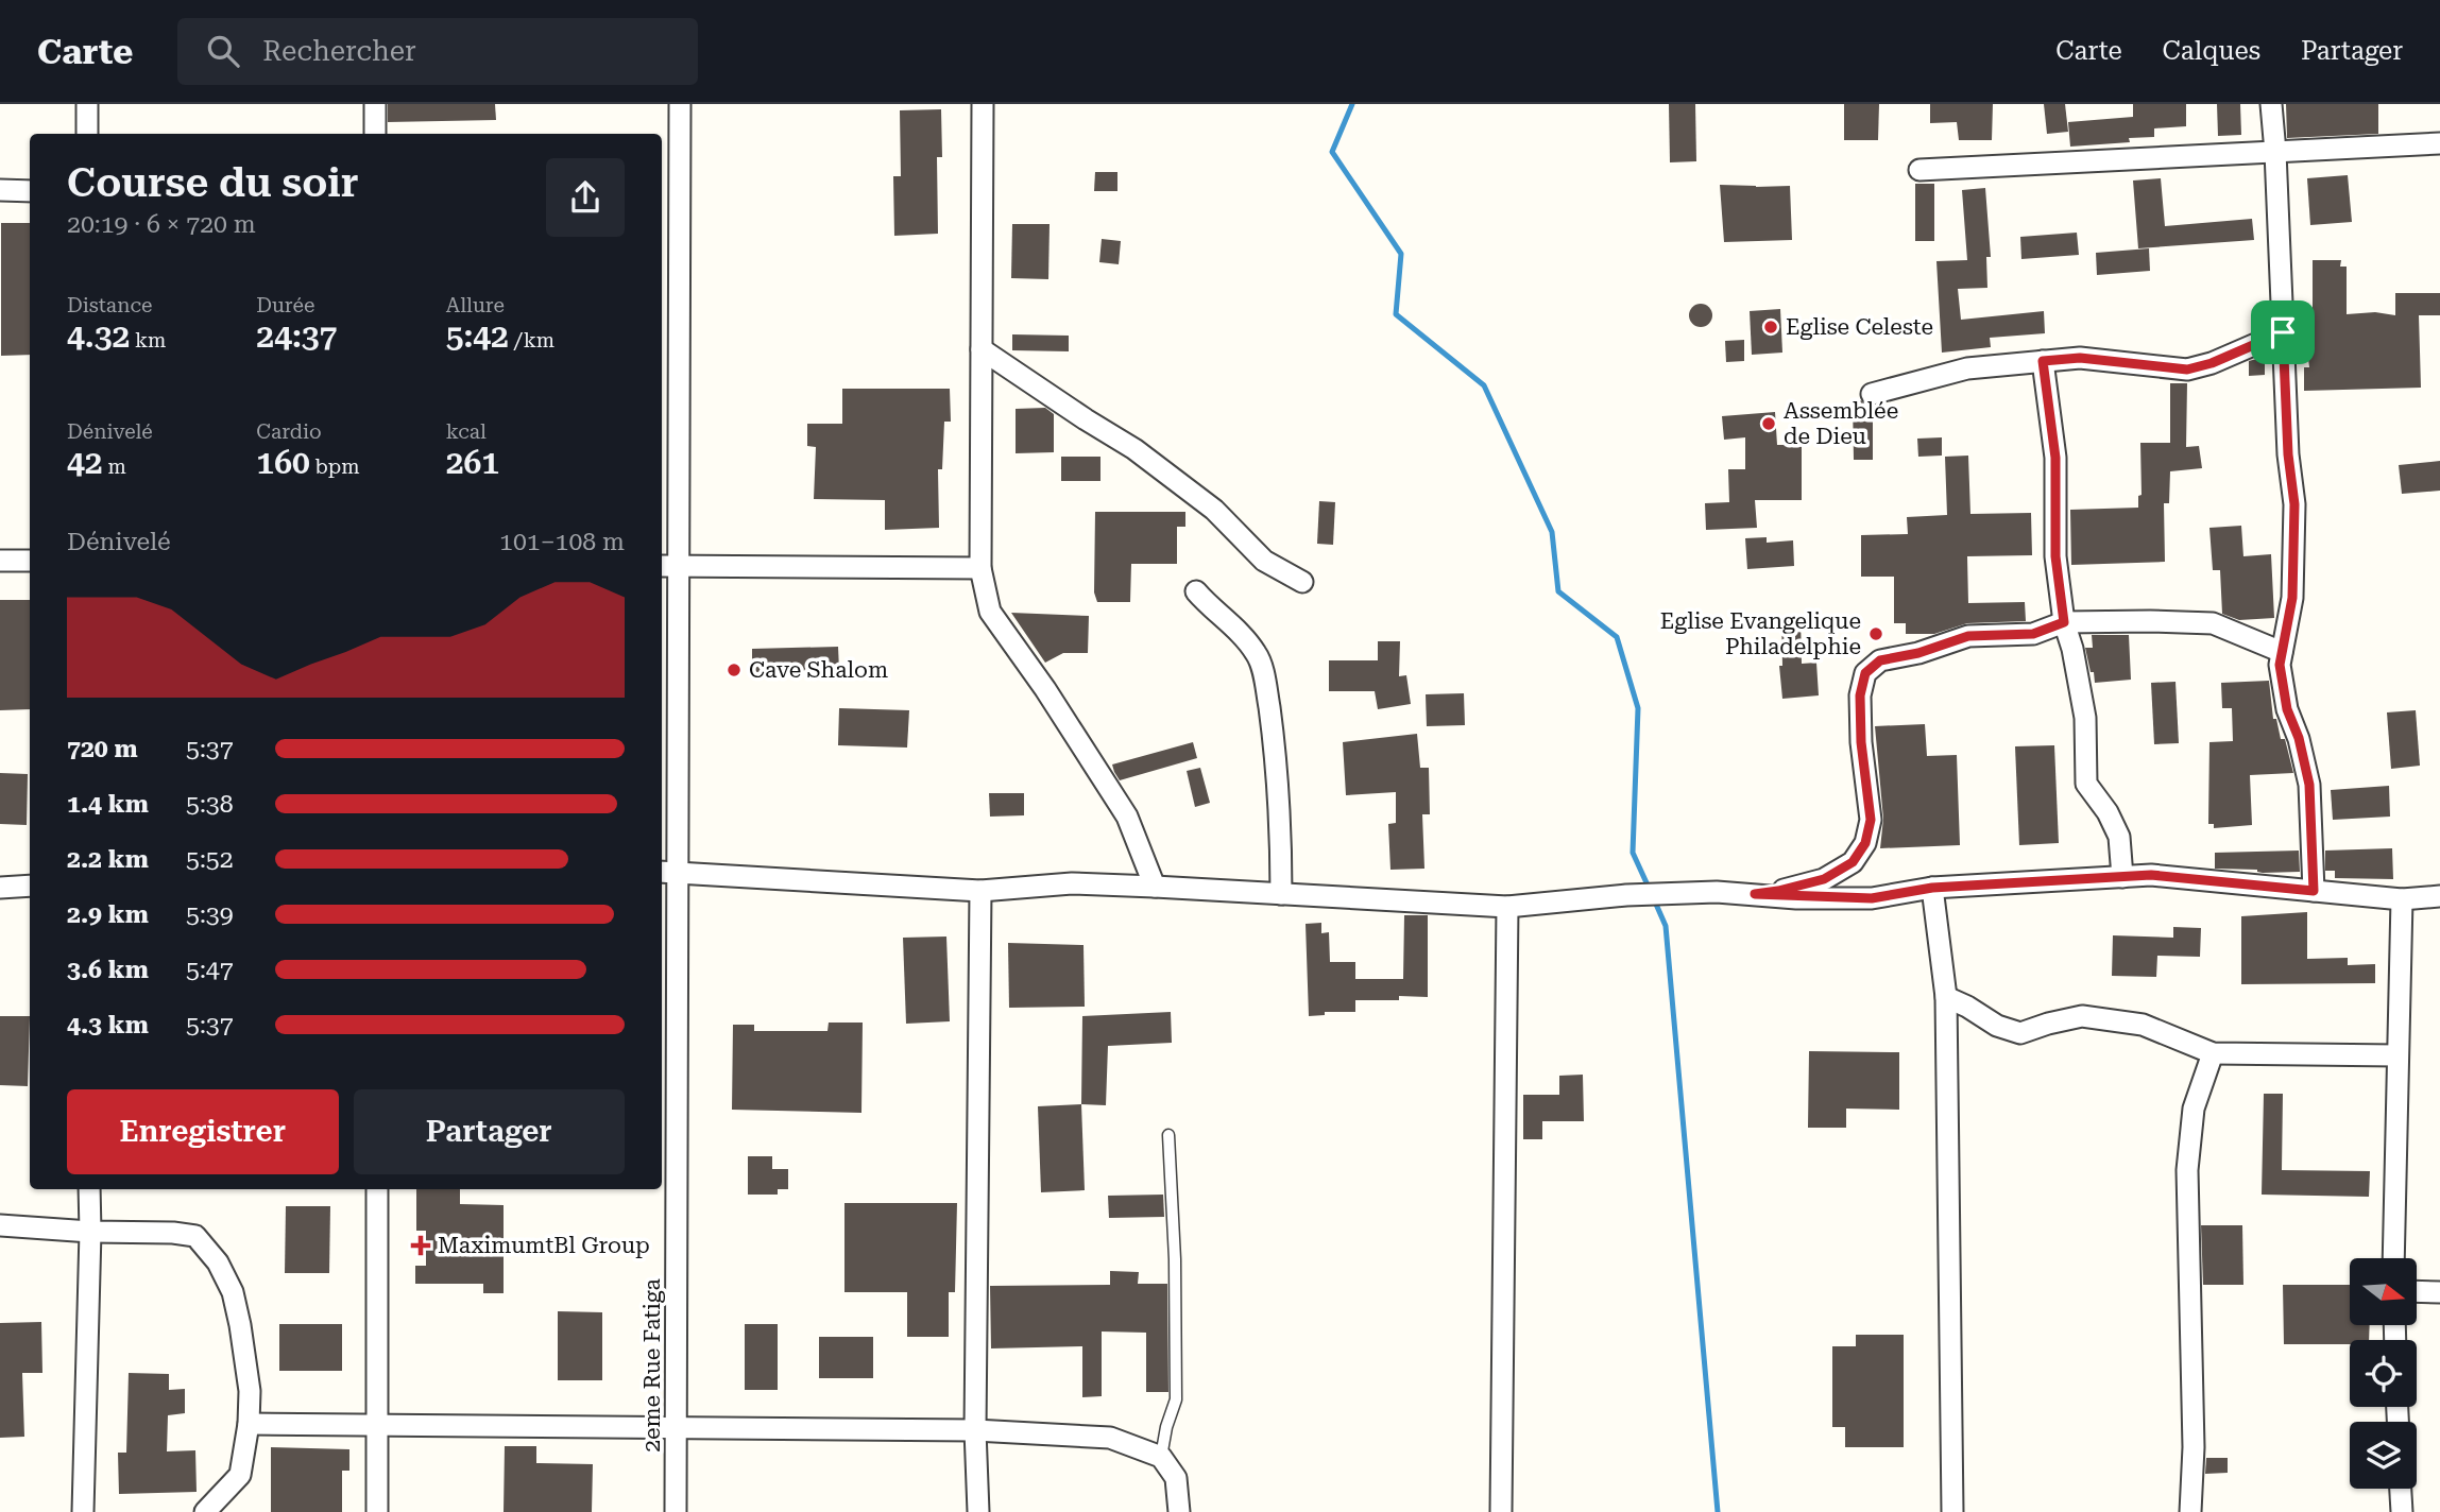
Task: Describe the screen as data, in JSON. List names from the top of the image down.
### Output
{
  "streets": {
    "street": ["2eme Rue Fatiga"]
  },
  "places": {
    "other": [
      "Eglise Celeste",
      "Assemblée de Dieu",
      "Eglise Evangelique Philadelphie",
      "Cave Shalom"
    ],
    "health": ["MaximumtBl Group"]
  },
  "north": "right",
  "page": {
    "header": "Carte",
    "search": "Rechercher",
    "nav": ["Carte", "Calques", "Partager"],
    "heading": ["Course du soir", "20:19 · 6 × 720 m"],
    "stats": [
      ["Distance", "4.32 km"],
      ["Durée", "24:37"],
      ["Allure", "5:42 /km"],
      ["Dénivelé", "42 m"],
      ["Cardio", "160 bpm"],
      ["kcal", "261"]
    ],
    "chart": ["Dénivelé", "101–108 m"],
    "list": [
      {
        "name": "720 m",
        "note": "5:37"
      },
      {
        "name": "1.4 km",
        "note": "5:38"
      },
      {
        "name": "2.2 km",
        "note": "5:52"
      },
      {
        "name": "2.9 km",
        "note": "5:39"
      },
      {
        "name": "3.6 km",
        "note": "5:47"
      },
      {
        "name": "4.3 km",
        "note": "5:37"
      }
    ],
    "buttons": ["Enregistrer", "Partager"]
  }
}
